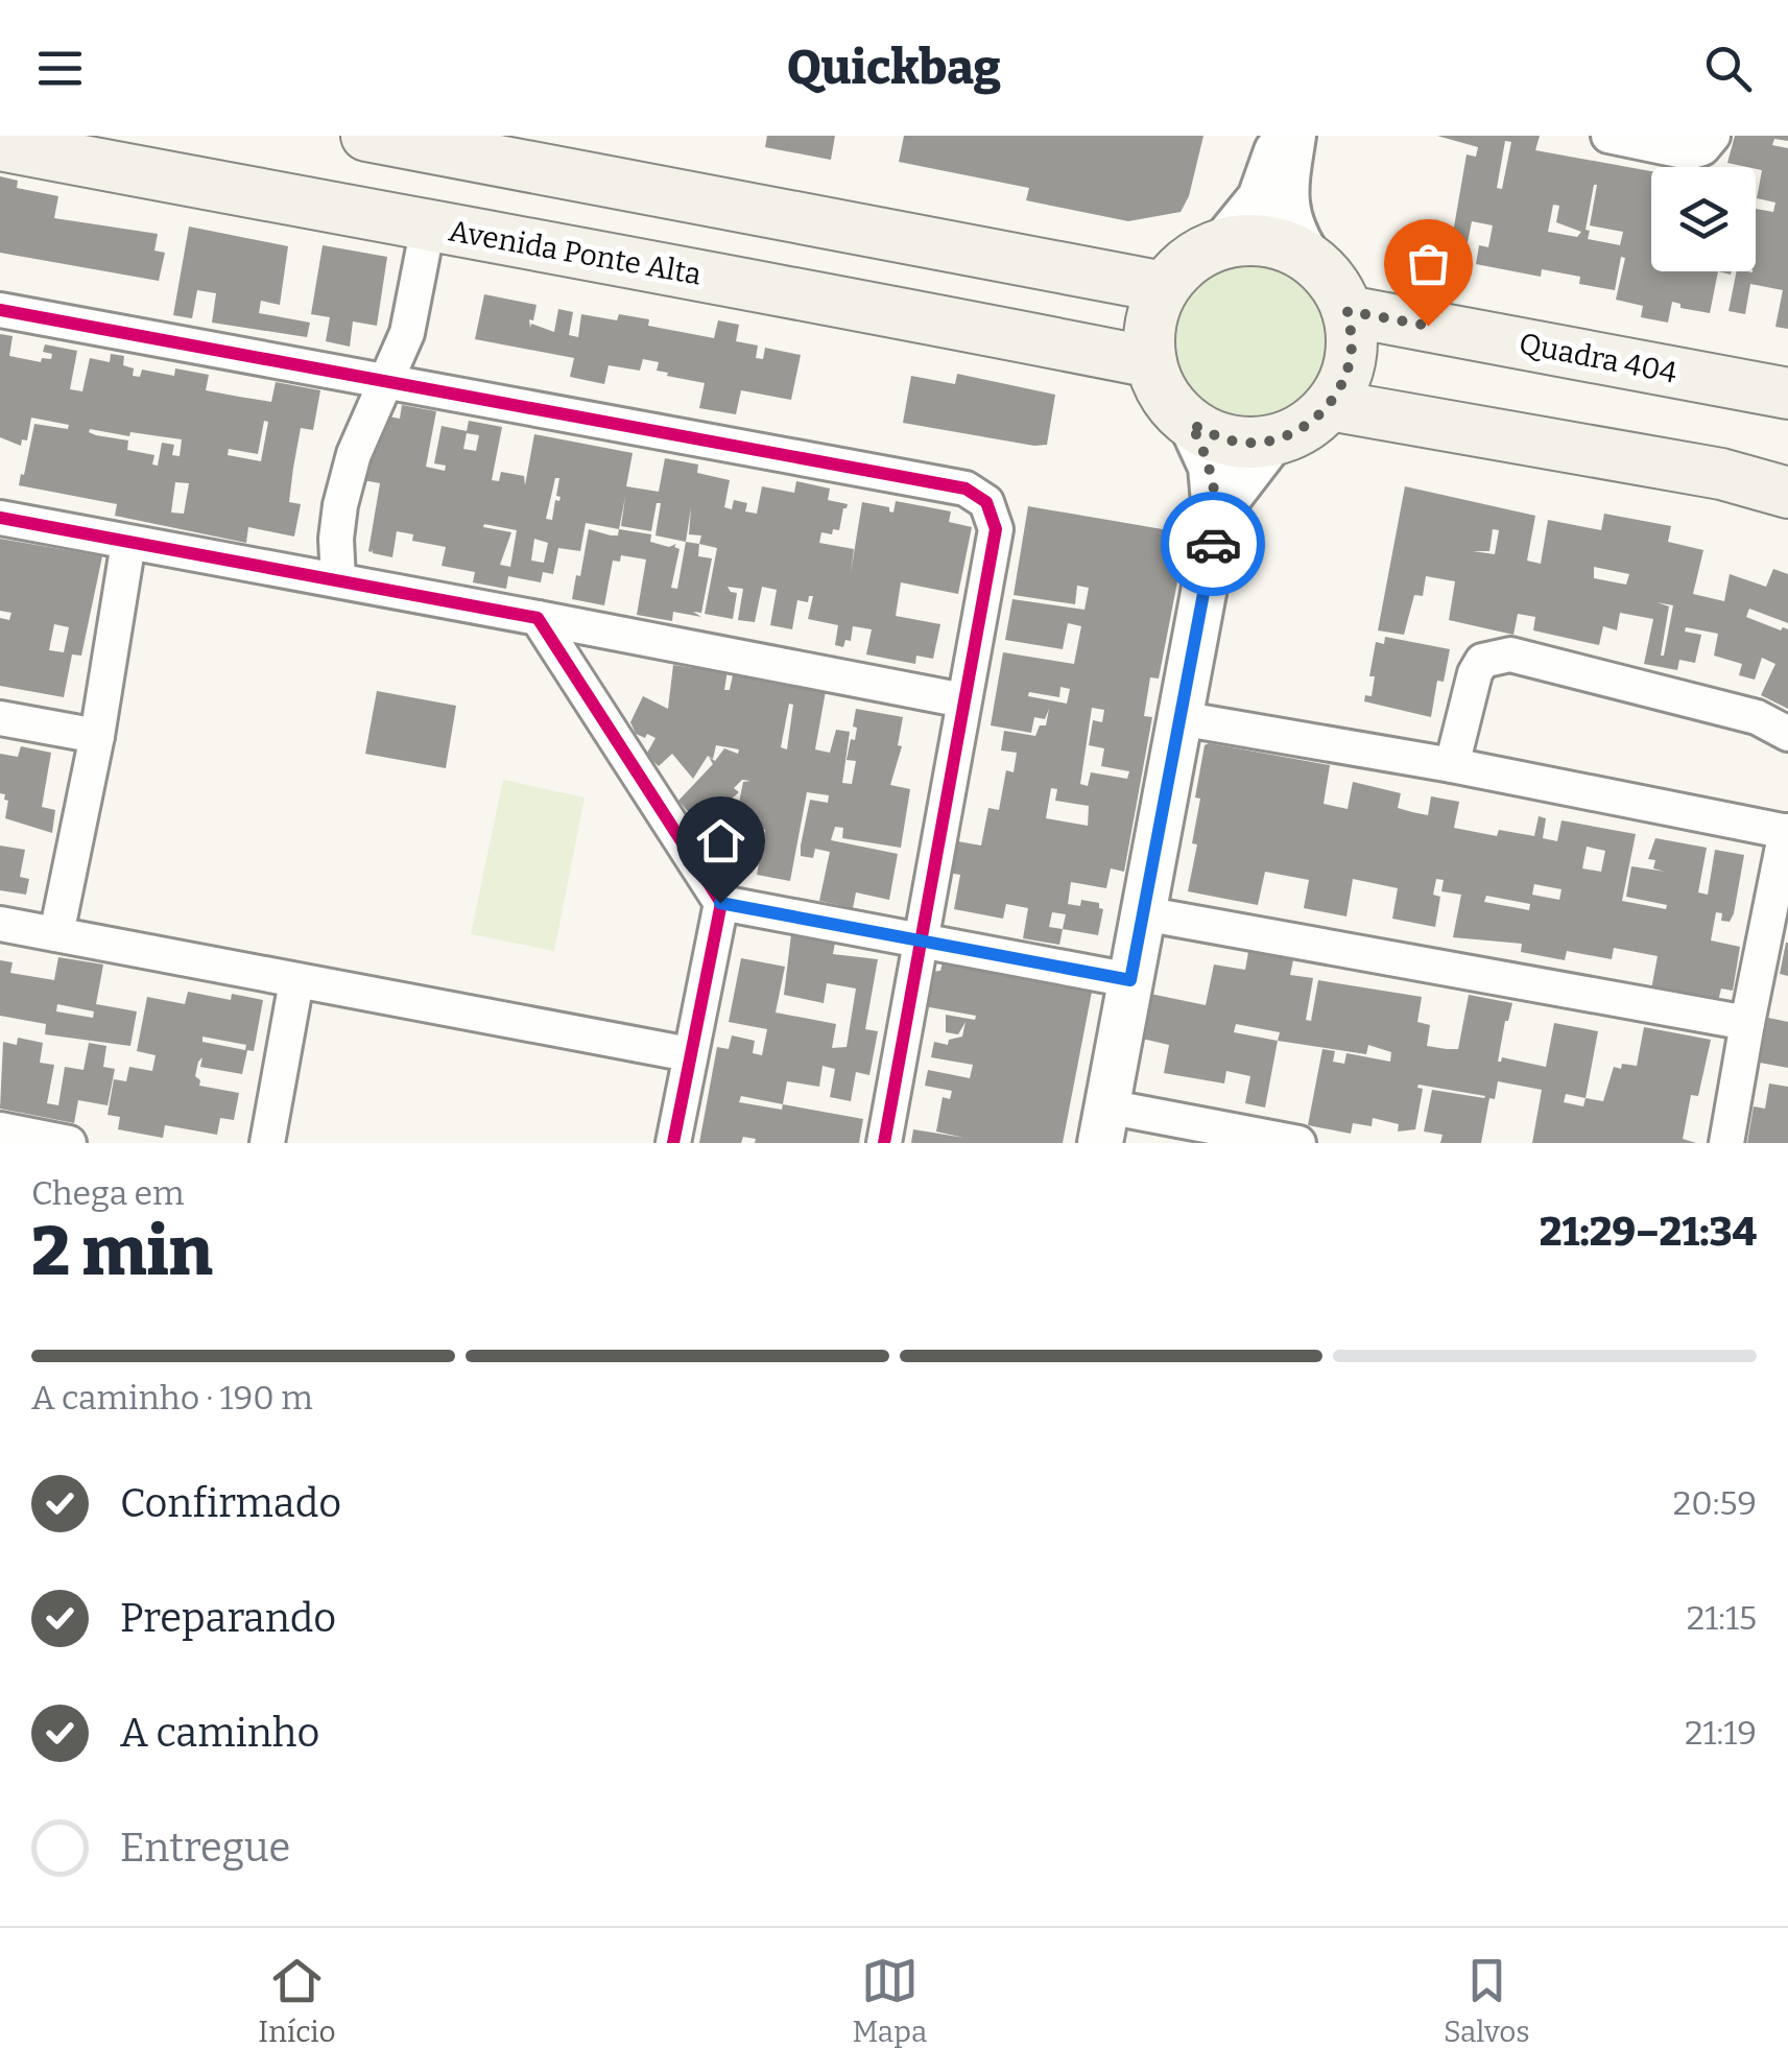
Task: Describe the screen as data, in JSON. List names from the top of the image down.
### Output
{
  "streets": {
    "main road": ["Avenida Ponte Alta", "Quadra 404"]
  },
  "crossings": [
    ["Avenida Ponte Alta", "Quadra 404"]
  ],
  "page": {
    "header": "Quickbag",
    "heading": ["2 min", "Chega em", "21:29–21:34"],
    "bar": "A caminho · 190 m",
    "list": [
      ["Confirmado", "20:59"],
      ["Preparando", "21:15"],
      ["A caminho", "21:19"],
      "Entregue"
    ],
    "tabs": ["Início", "Mapa", "Salvos"]
  }
}
